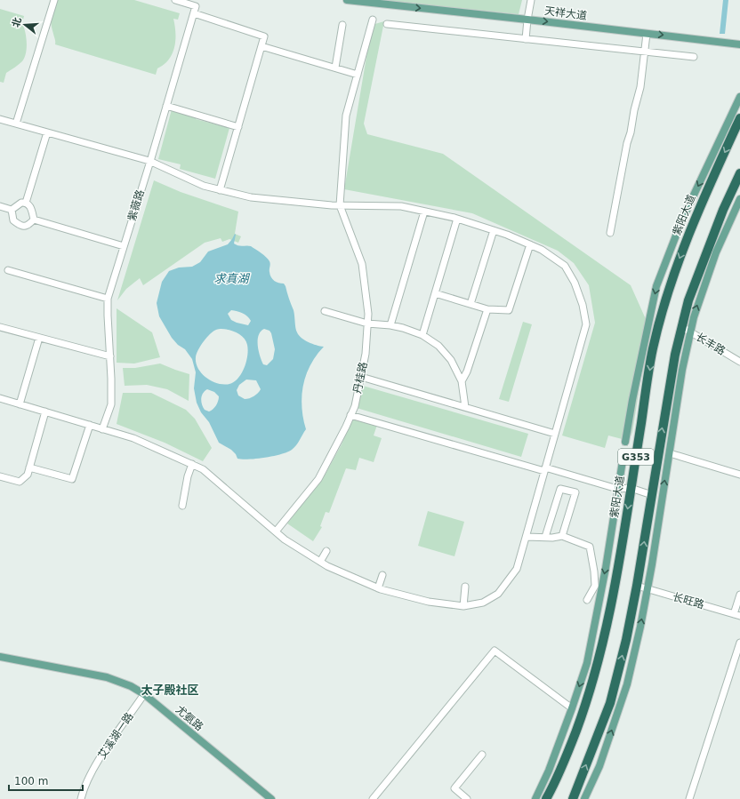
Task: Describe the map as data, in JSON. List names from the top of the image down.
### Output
{
  "streets": {
    "highway": ["紫阳大道", "G353"],
    "main road": ["天祥大道", "尤氨路"],
    "street": [
      "紫薇路",
      "长丰路",
      "丹桂路",
      "长旺路",
      "艾溪湖一路"
    ]
  },
  "crossings": [
    ["长丰路", "G353"],
    ["G353", "长旺路"],
    ["尤氨路", "艾溪湖一路"]
  ],
  "one_way": ["天祥大道"],
  "districts": ["太子殿社区"],
  "water": ["求真湖"],
  "scale_bar": "100 m",
  "north": "left"
}
